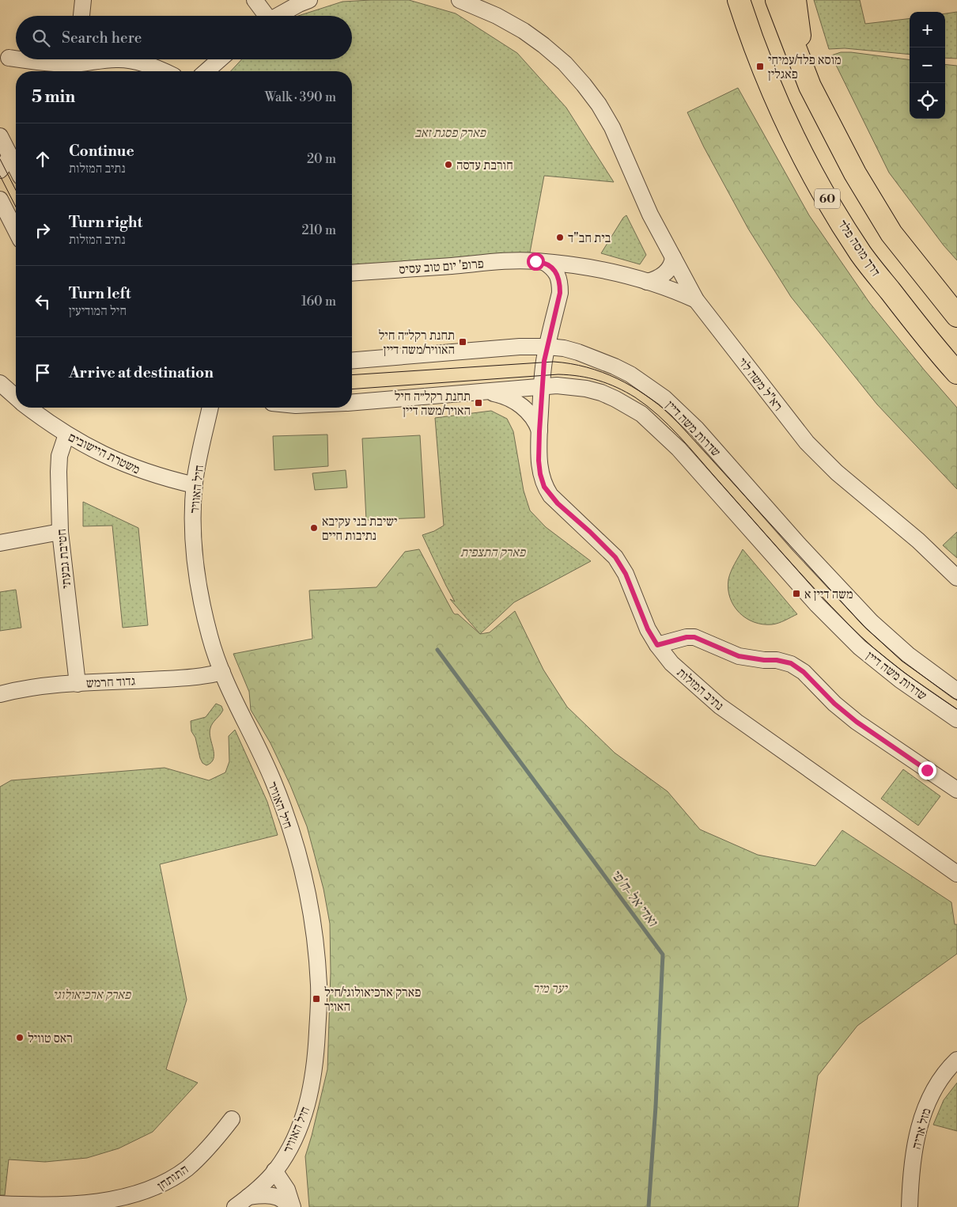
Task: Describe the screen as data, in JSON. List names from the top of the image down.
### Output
{
  "streets": {
    "highway": ["60", "דרך מוסה פלד"],
    "street": [
      "פרופ' יום טוב עסיס",
      "רא\"ל משה לוי",
      "שדרות משה דיין",
      "משטרת היישובים",
      "חיל האוויר",
      "חטיבת גבעתי",
      "גדוד חרמש",
      "נתיב המזלות",
      "מזל אריה",
      "התותחן"
    ]
  },
  "crossings": [
    ["פרופ' יום טוב עסיס", "רא\"ל משה לוי"],
    ["פרופ' יום טוב עסיס", "נתיב המזלות"],
    ["שדרות משה דיין", "נתיב המזלות"],
    ["משטרת היישובים", "חיל האוויר"],
    ["משטרת היישובים", "חטיבת גבעתי"],
    ["חיל האוויר", "גדוד חרמש"],
    ["חטיבת גבעתי", "גדוד חרמש"]
  ],
  "water": ["ואדי אל-ח'פי"],
  "parks": [
    "פארק פסגת זאב",
    "פארק התצפית",
    "יער מיר",
    "פארק ארכיאולוגי"
  ],
  "places": {
    "transit": [
      "מוסא פלד/עמיחי פאגלין",
      "תחנת רקל״ה חיל האוויר/משה דיין",
      "תחנת רקל״ה חיל האויר/משה דיין",
      "משה דיין א",
      "פארק ארכיאולוגי/חיל האויר"
    ],
    "other": [
      "חורבת עדסה",
      "בית חב\"ד",
      "ישיבת בני עקיבא נתיבות חיים",
      "ראס טוויל"
    ]
  },
  "page": {
    "map_buttons": ["+", "−"],
    "search": "Search here",
    "heading": ["5 min", "Walk · 390 m"],
    "list": [
      ["Continue", "נתיב המזלות", "20 m"],
      ["Turn right", "נתיב המזלות", "210 m"],
      ["Turn left", "חיל המודיעין", "160 m"],
      "Arrive at destination"
    ]
  }
}
